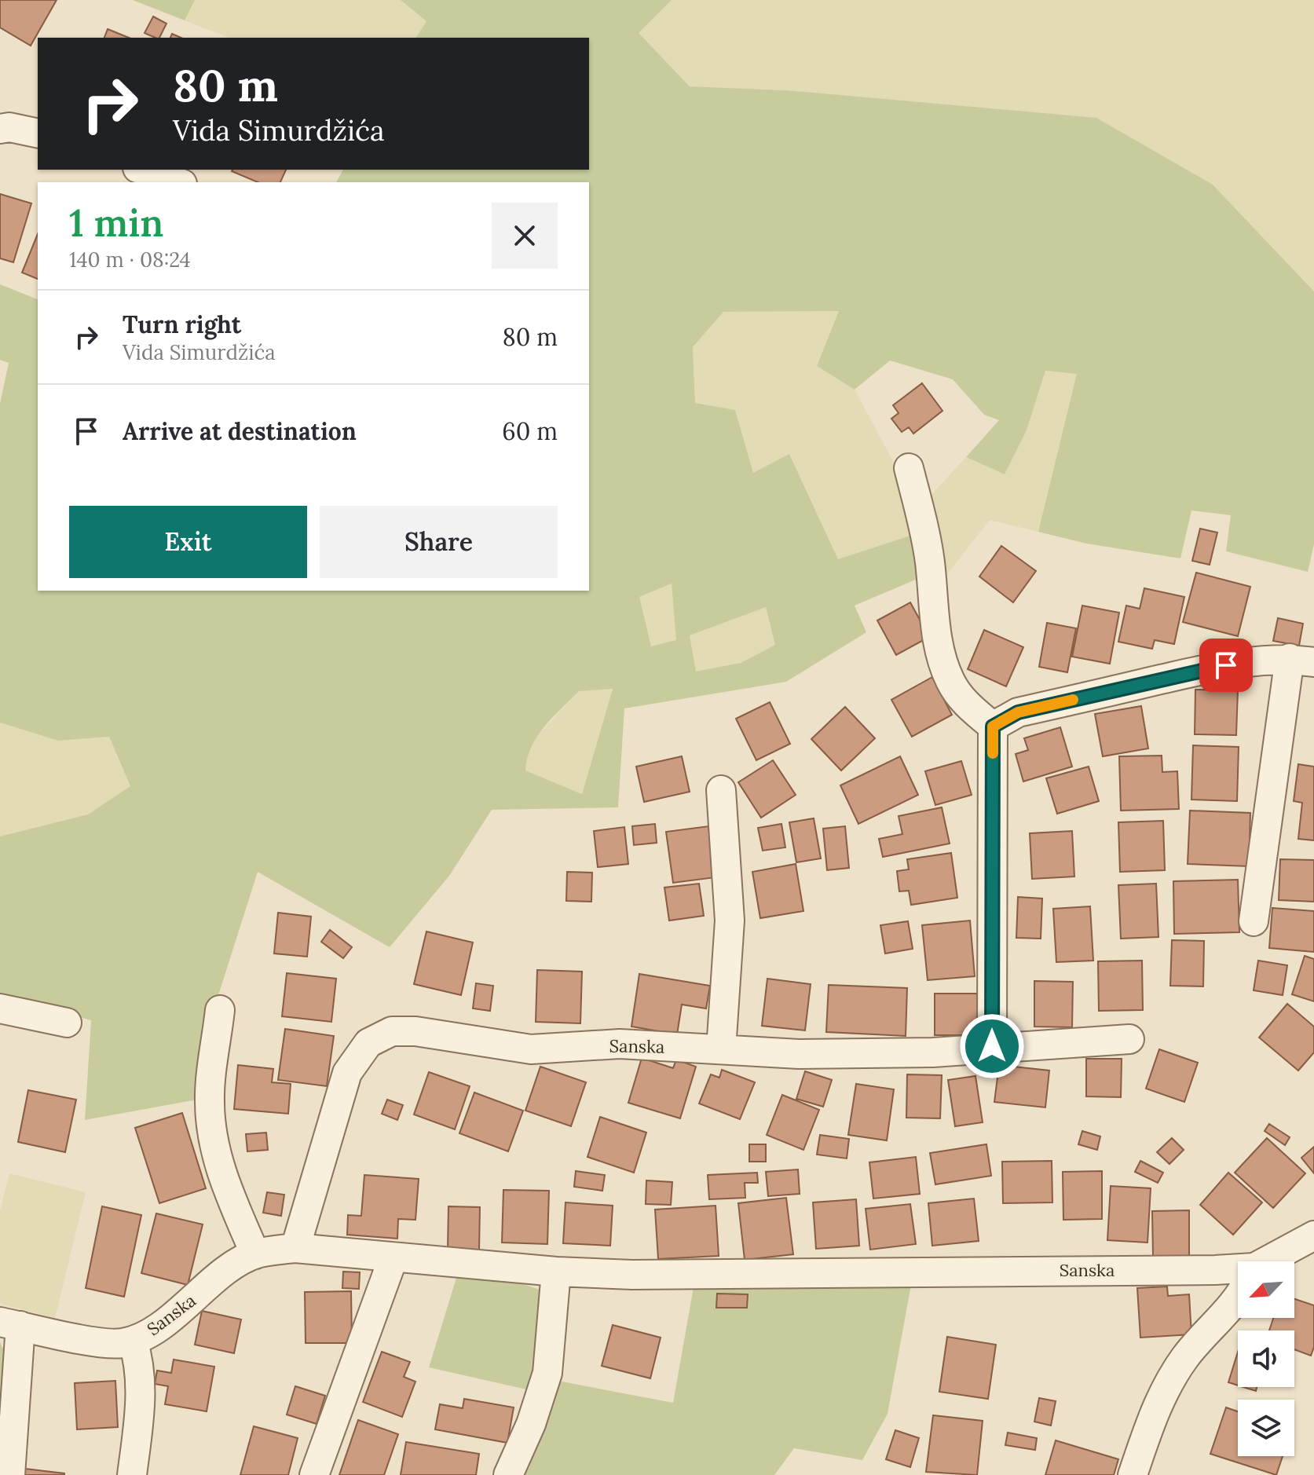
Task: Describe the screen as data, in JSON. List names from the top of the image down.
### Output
{
  "streets": {
    "street": ["Sanska"]
  },
  "north": "bottom left",
  "page": {
    "turn": ["80 m", "Vida Simurdžića"],
    "heading": ["1 min", "140 m · 08:24"],
    "list": [
      {
        "name": "Turn right",
        "note": "Vida Simurdžića",
        "value": "80 m"
      },
      {
        "name": "Arrive at destination",
        "value": "60 m"
      }
    ],
    "buttons": ["Exit", "Share"]
  }
}
